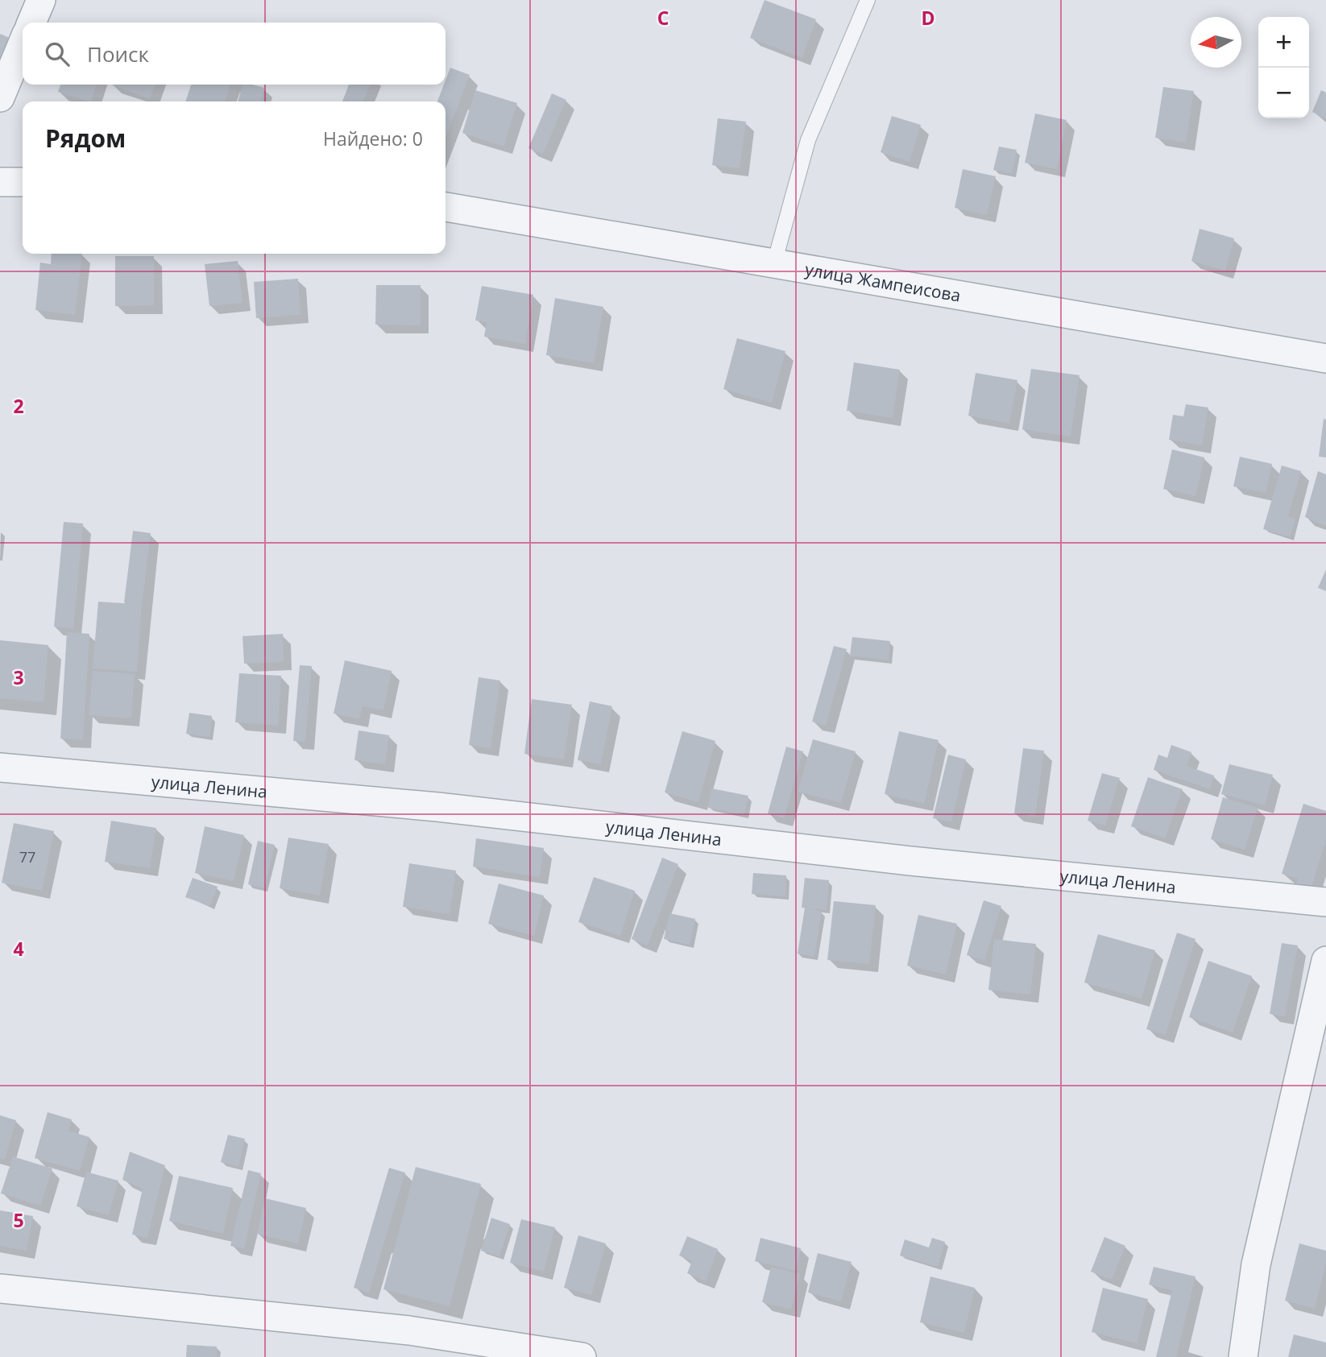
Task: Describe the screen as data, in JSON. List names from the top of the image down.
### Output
{
  "streets": {
    "street": ["улица Жампеисова", "улица Ленина"]
  },
  "house_numbers": ["77"],
  "north": "left",
  "page": {
    "map_buttons": ["+", "−"],
    "search": "Поиск",
    "heading": ["Рядом", "Найдено: 0"]
  },
  "grid": {
    "columns": ["C", "D"],
    "rows": [
      "2",
      "3",
      "4",
      "5"
    ]
  }
}
